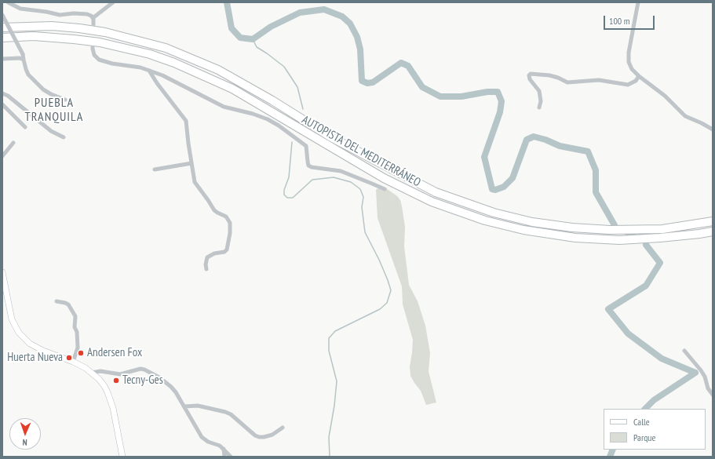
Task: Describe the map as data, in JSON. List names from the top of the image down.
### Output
{
  "streets": {
    "highway": ["AUTOPISTA DEL MEDITERRÁNEO"]
  },
  "districts": ["PUEBLA TRANQUILA"],
  "places": ["Andersen Fox", "Huerta Nueva", "Tecny-Ges"],
  "legend": ["Calle", "Parque"],
  "scale_bar": "100 m",
  "north": "bottom"
}
